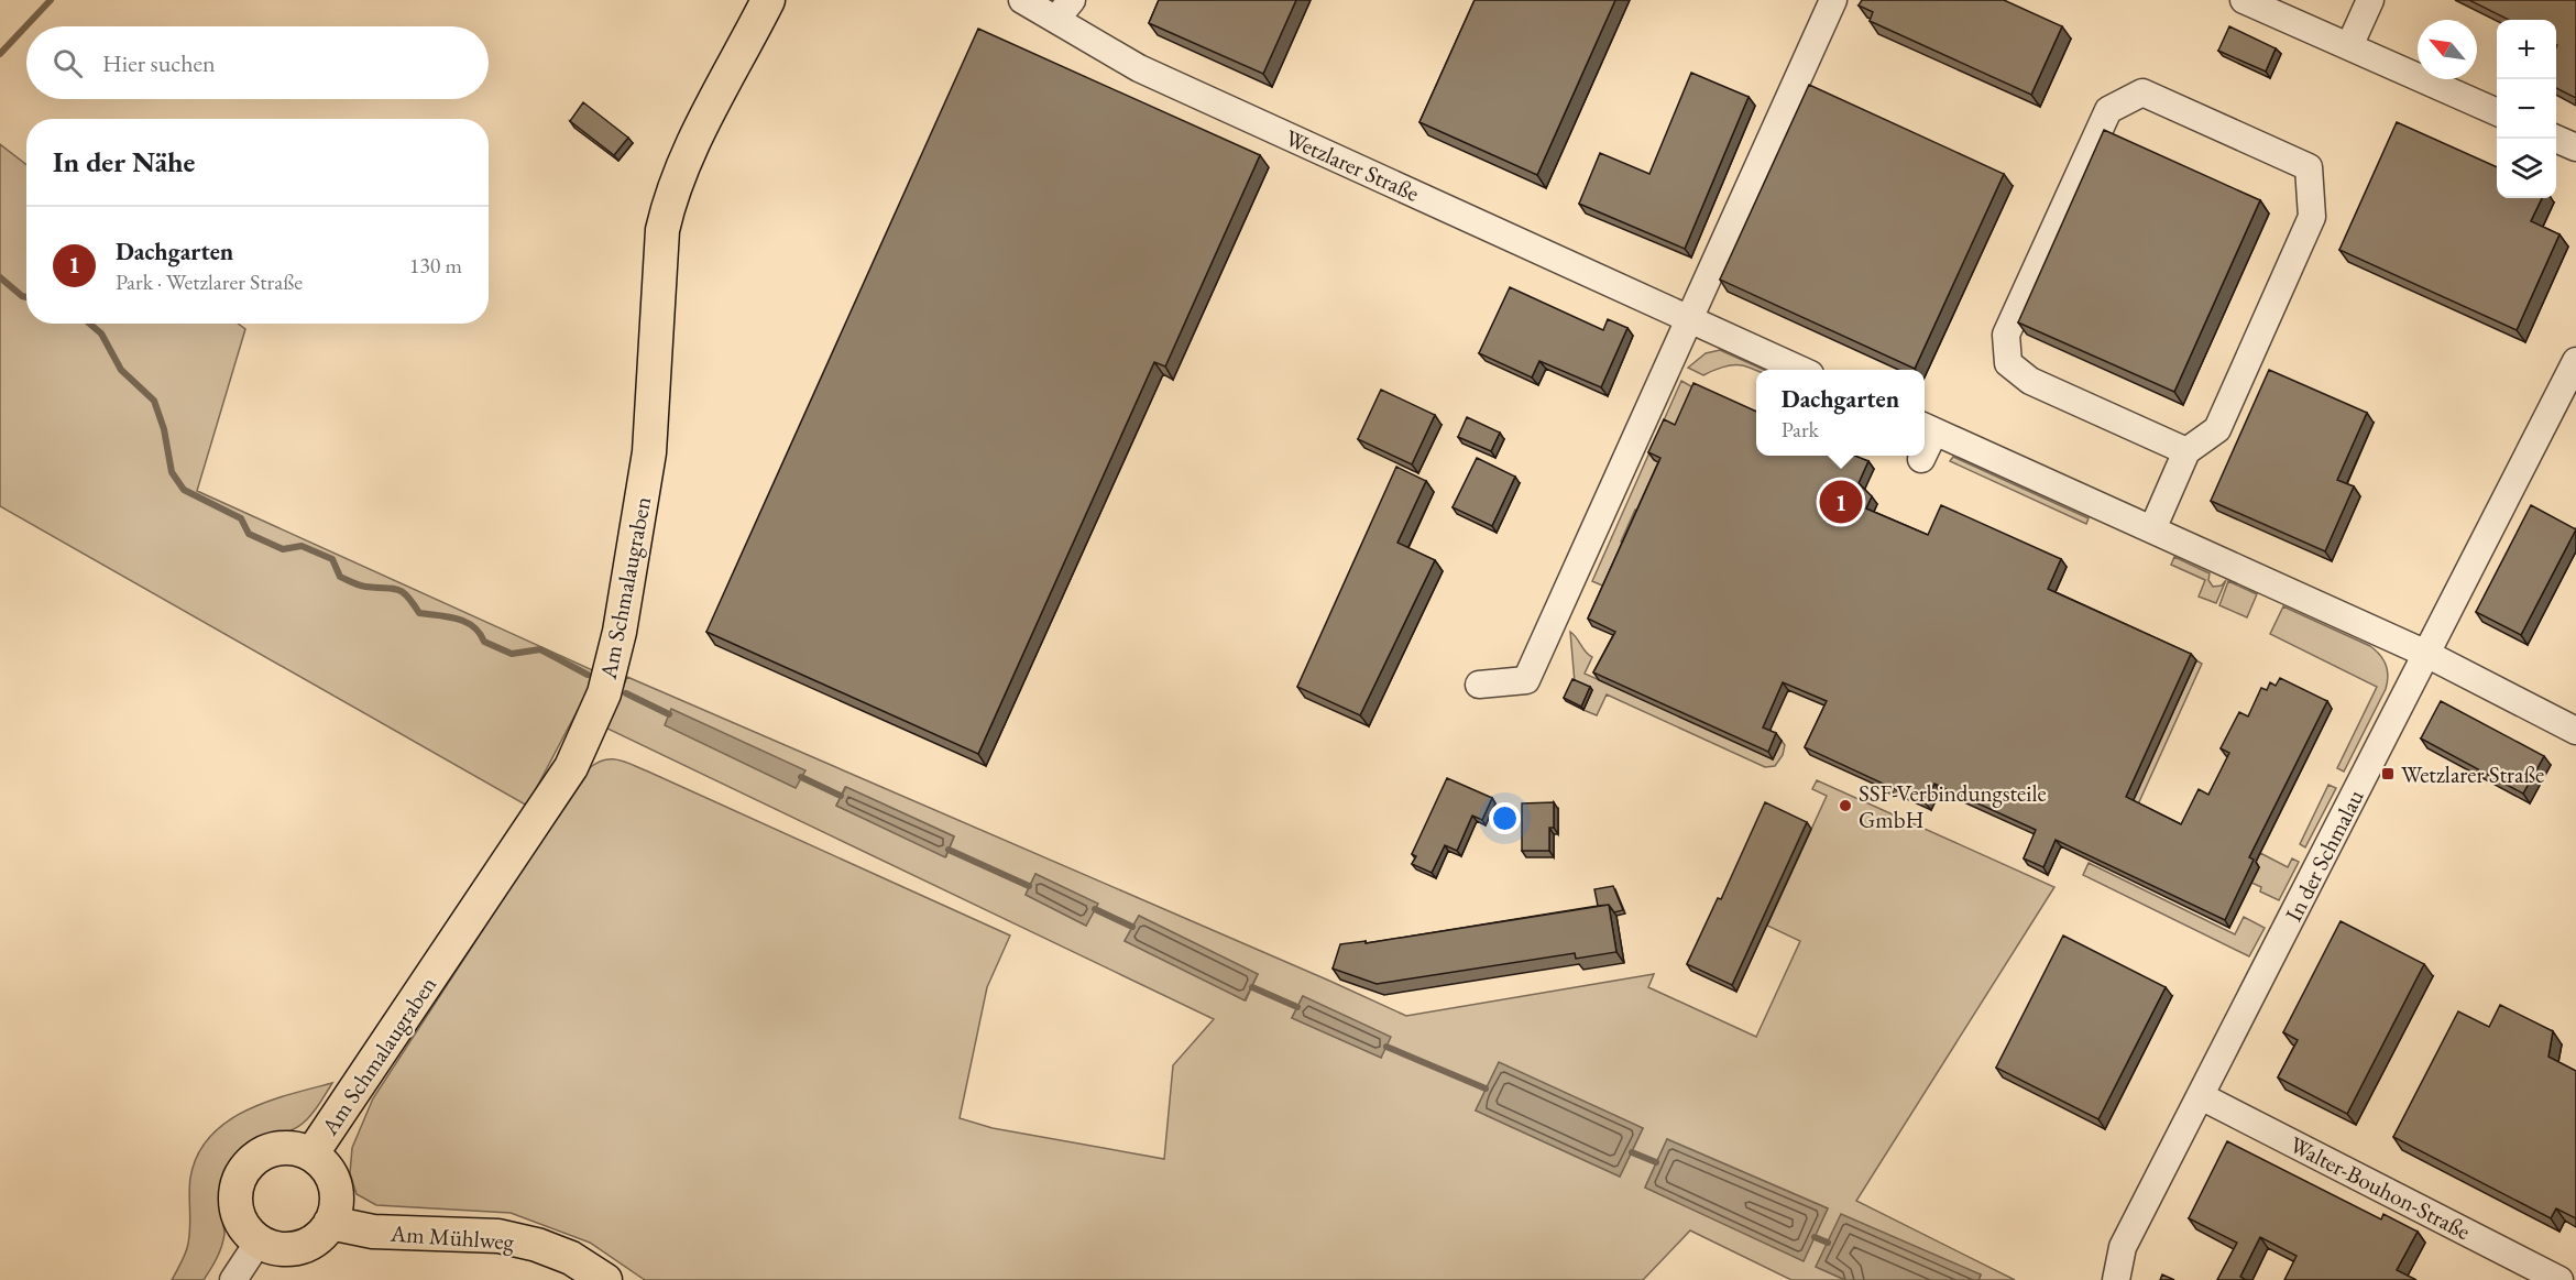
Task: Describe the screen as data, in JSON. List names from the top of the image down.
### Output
{
  "streets": {
    "main road": ["Am Schmalaugraben", "Am Mühlweg"],
    "street": ["Wetzlarer Straße", "In der Schmalau", "Walter-Bouhon-Straße"]
  },
  "crossings": [
    ["Am Schmalaugraben", "Am Mühlweg"],
    ["In der Schmalau", "Walter-Bouhon-Straße"]
  ],
  "places": {
    "transit": ["Wetzlarer Straße"],
    "other": ["SSF-Verbindungsteile GmbH"]
  },
  "north": "top left",
  "page": {
    "map_buttons": ["+", "−"],
    "search": "Hier suchen",
    "heading": "In der Nähe",
    "list": [
      {
        "mark": "1",
        "name": "Dachgarten",
        "note": "Park · Wetzlarer Straße",
        "value": "130 m"
      }
    ],
    "popup": ["Dachgarten", "Park"],
    "pins": "1"
  }
}
